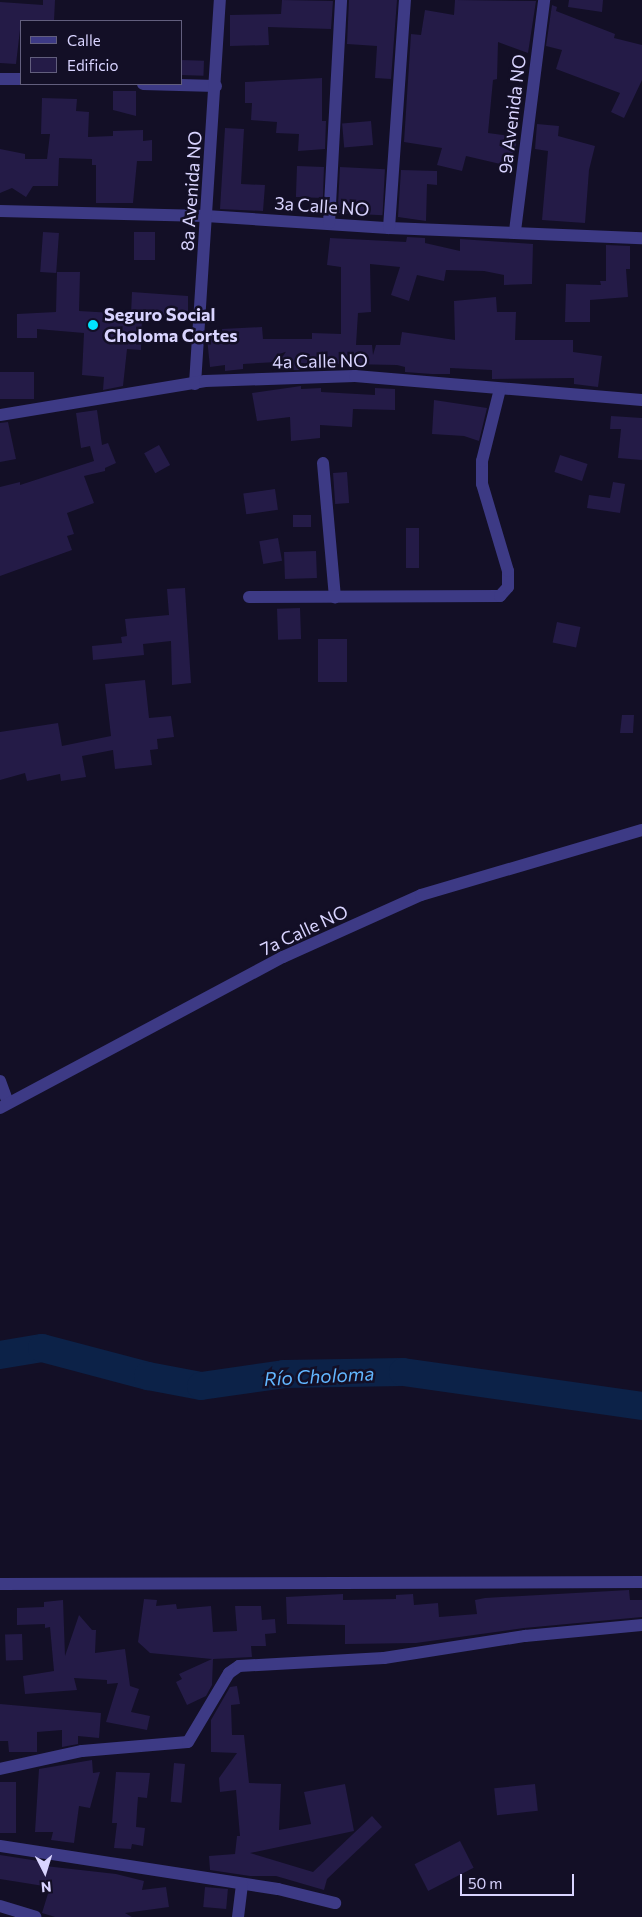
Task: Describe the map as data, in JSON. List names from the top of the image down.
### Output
{
  "streets": {
    "street": [
      "9a Avenida NO",
      "8a Avenida NO",
      "3a Calle NO",
      "4a Calle NO",
      "7a Calle NO"
    ]
  },
  "crossings": [
    ["9a Avenida NO", "3a Calle NO"],
    ["8a Avenida NO", "3a Calle NO"],
    ["8a Avenida NO", "4a Calle NO"]
  ],
  "water": ["Río Choloma"],
  "places": ["Seguro Social Choloma Cortes"],
  "legend": ["Calle", "Edificio"],
  "scale_bar": "50 m",
  "north": "bottom"
}
